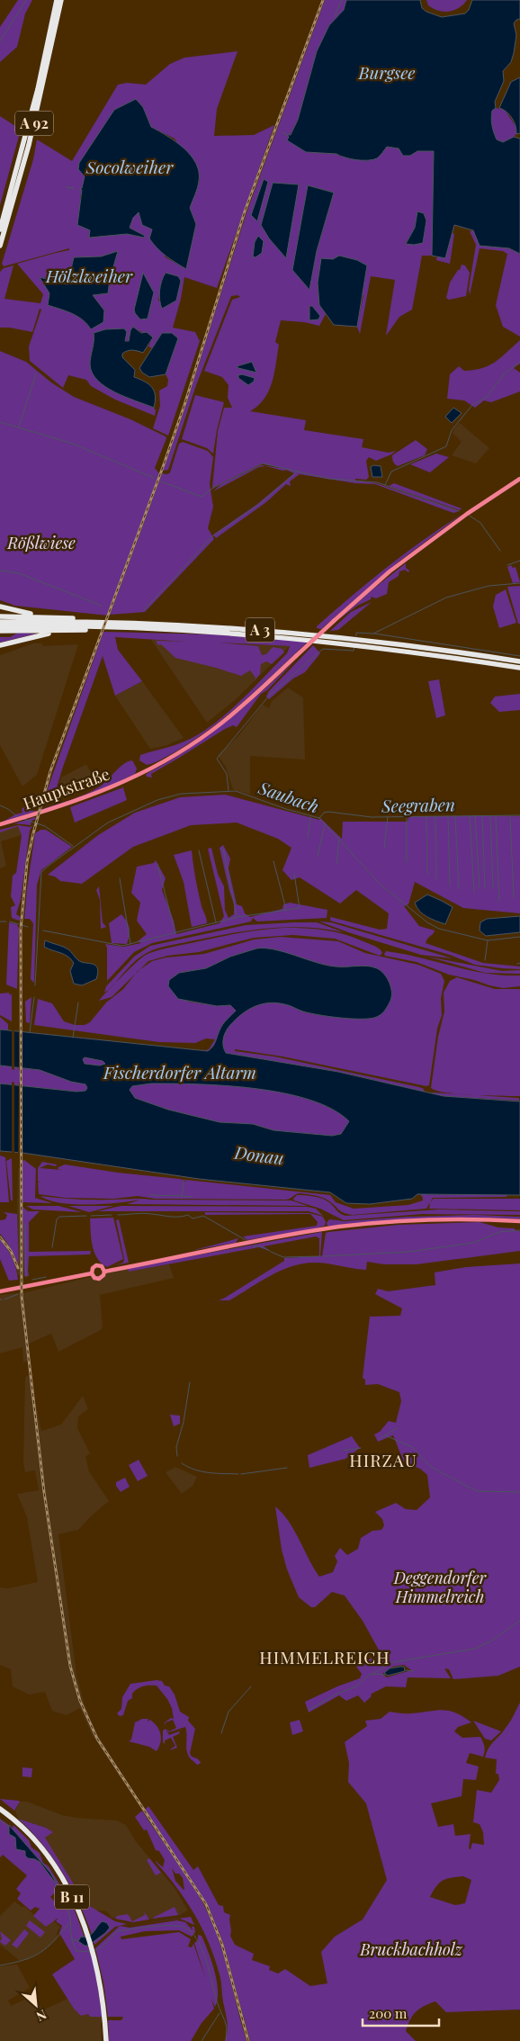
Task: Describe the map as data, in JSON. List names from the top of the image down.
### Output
{
  "streets": {
    "highway": ["A 92", "A 3", "B 11"],
    "main road": ["Hauptstraße"]
  },
  "districts": ["HIRZAU", "HIMMELREICH"],
  "water": [
    "Burgsee",
    "Socolweiher",
    "Hölzlweiher",
    "Saubach",
    "Seegraben",
    "Fischerdorfer Altarm",
    "Donau"
  ],
  "parks": ["Rößlwiese", "Deggendorfer Himmelreich", "Bruckbachholz"],
  "scale_bar": "200 m",
  "north": "bottom right"
}
